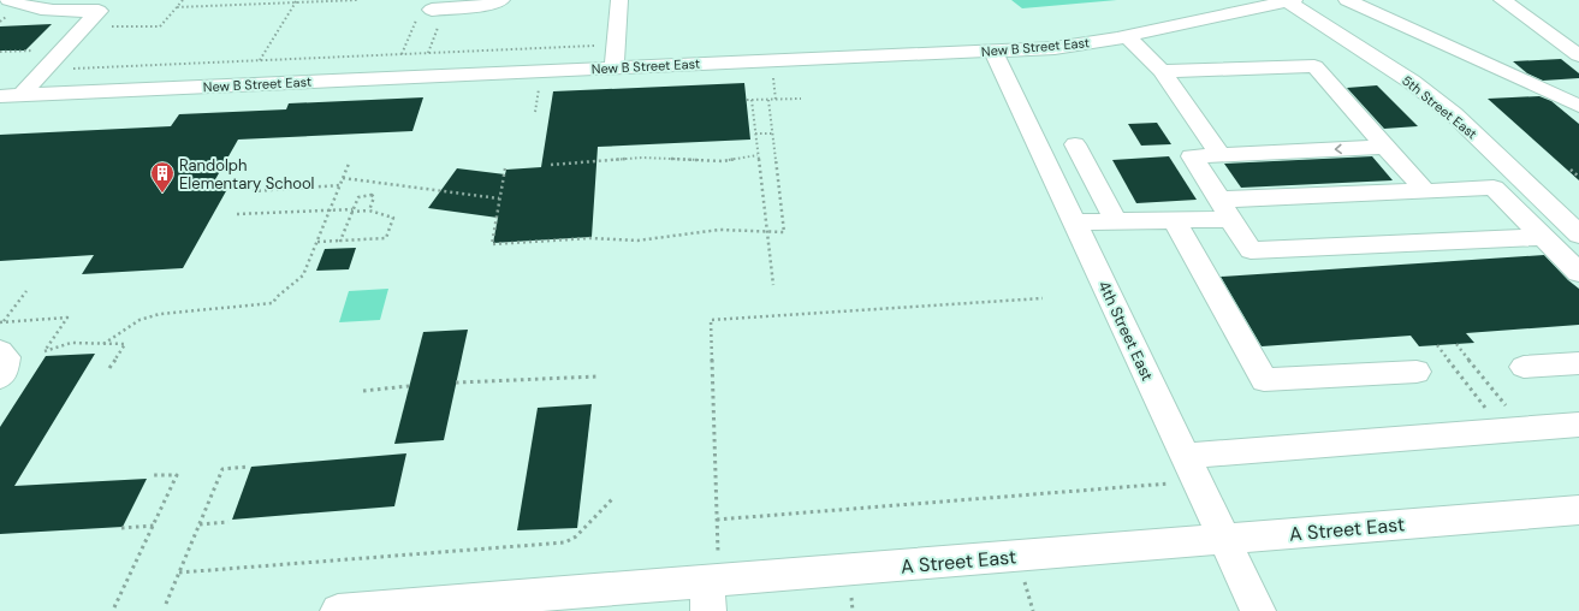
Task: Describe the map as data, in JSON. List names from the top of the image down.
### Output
{
  "streets": {
    "street": [
      "New B Street East",
      "5th Street East",
      "4th Street East",
      "A Street East"
    ]
  },
  "crossings": [
    ["New B Street East", "5th Street East"],
    ["New B Street East", "4th Street East"],
    ["4th Street East", "A Street East"]
  ],
  "places": {
    "building": ["Randolph Elementary School"]
  }
}
